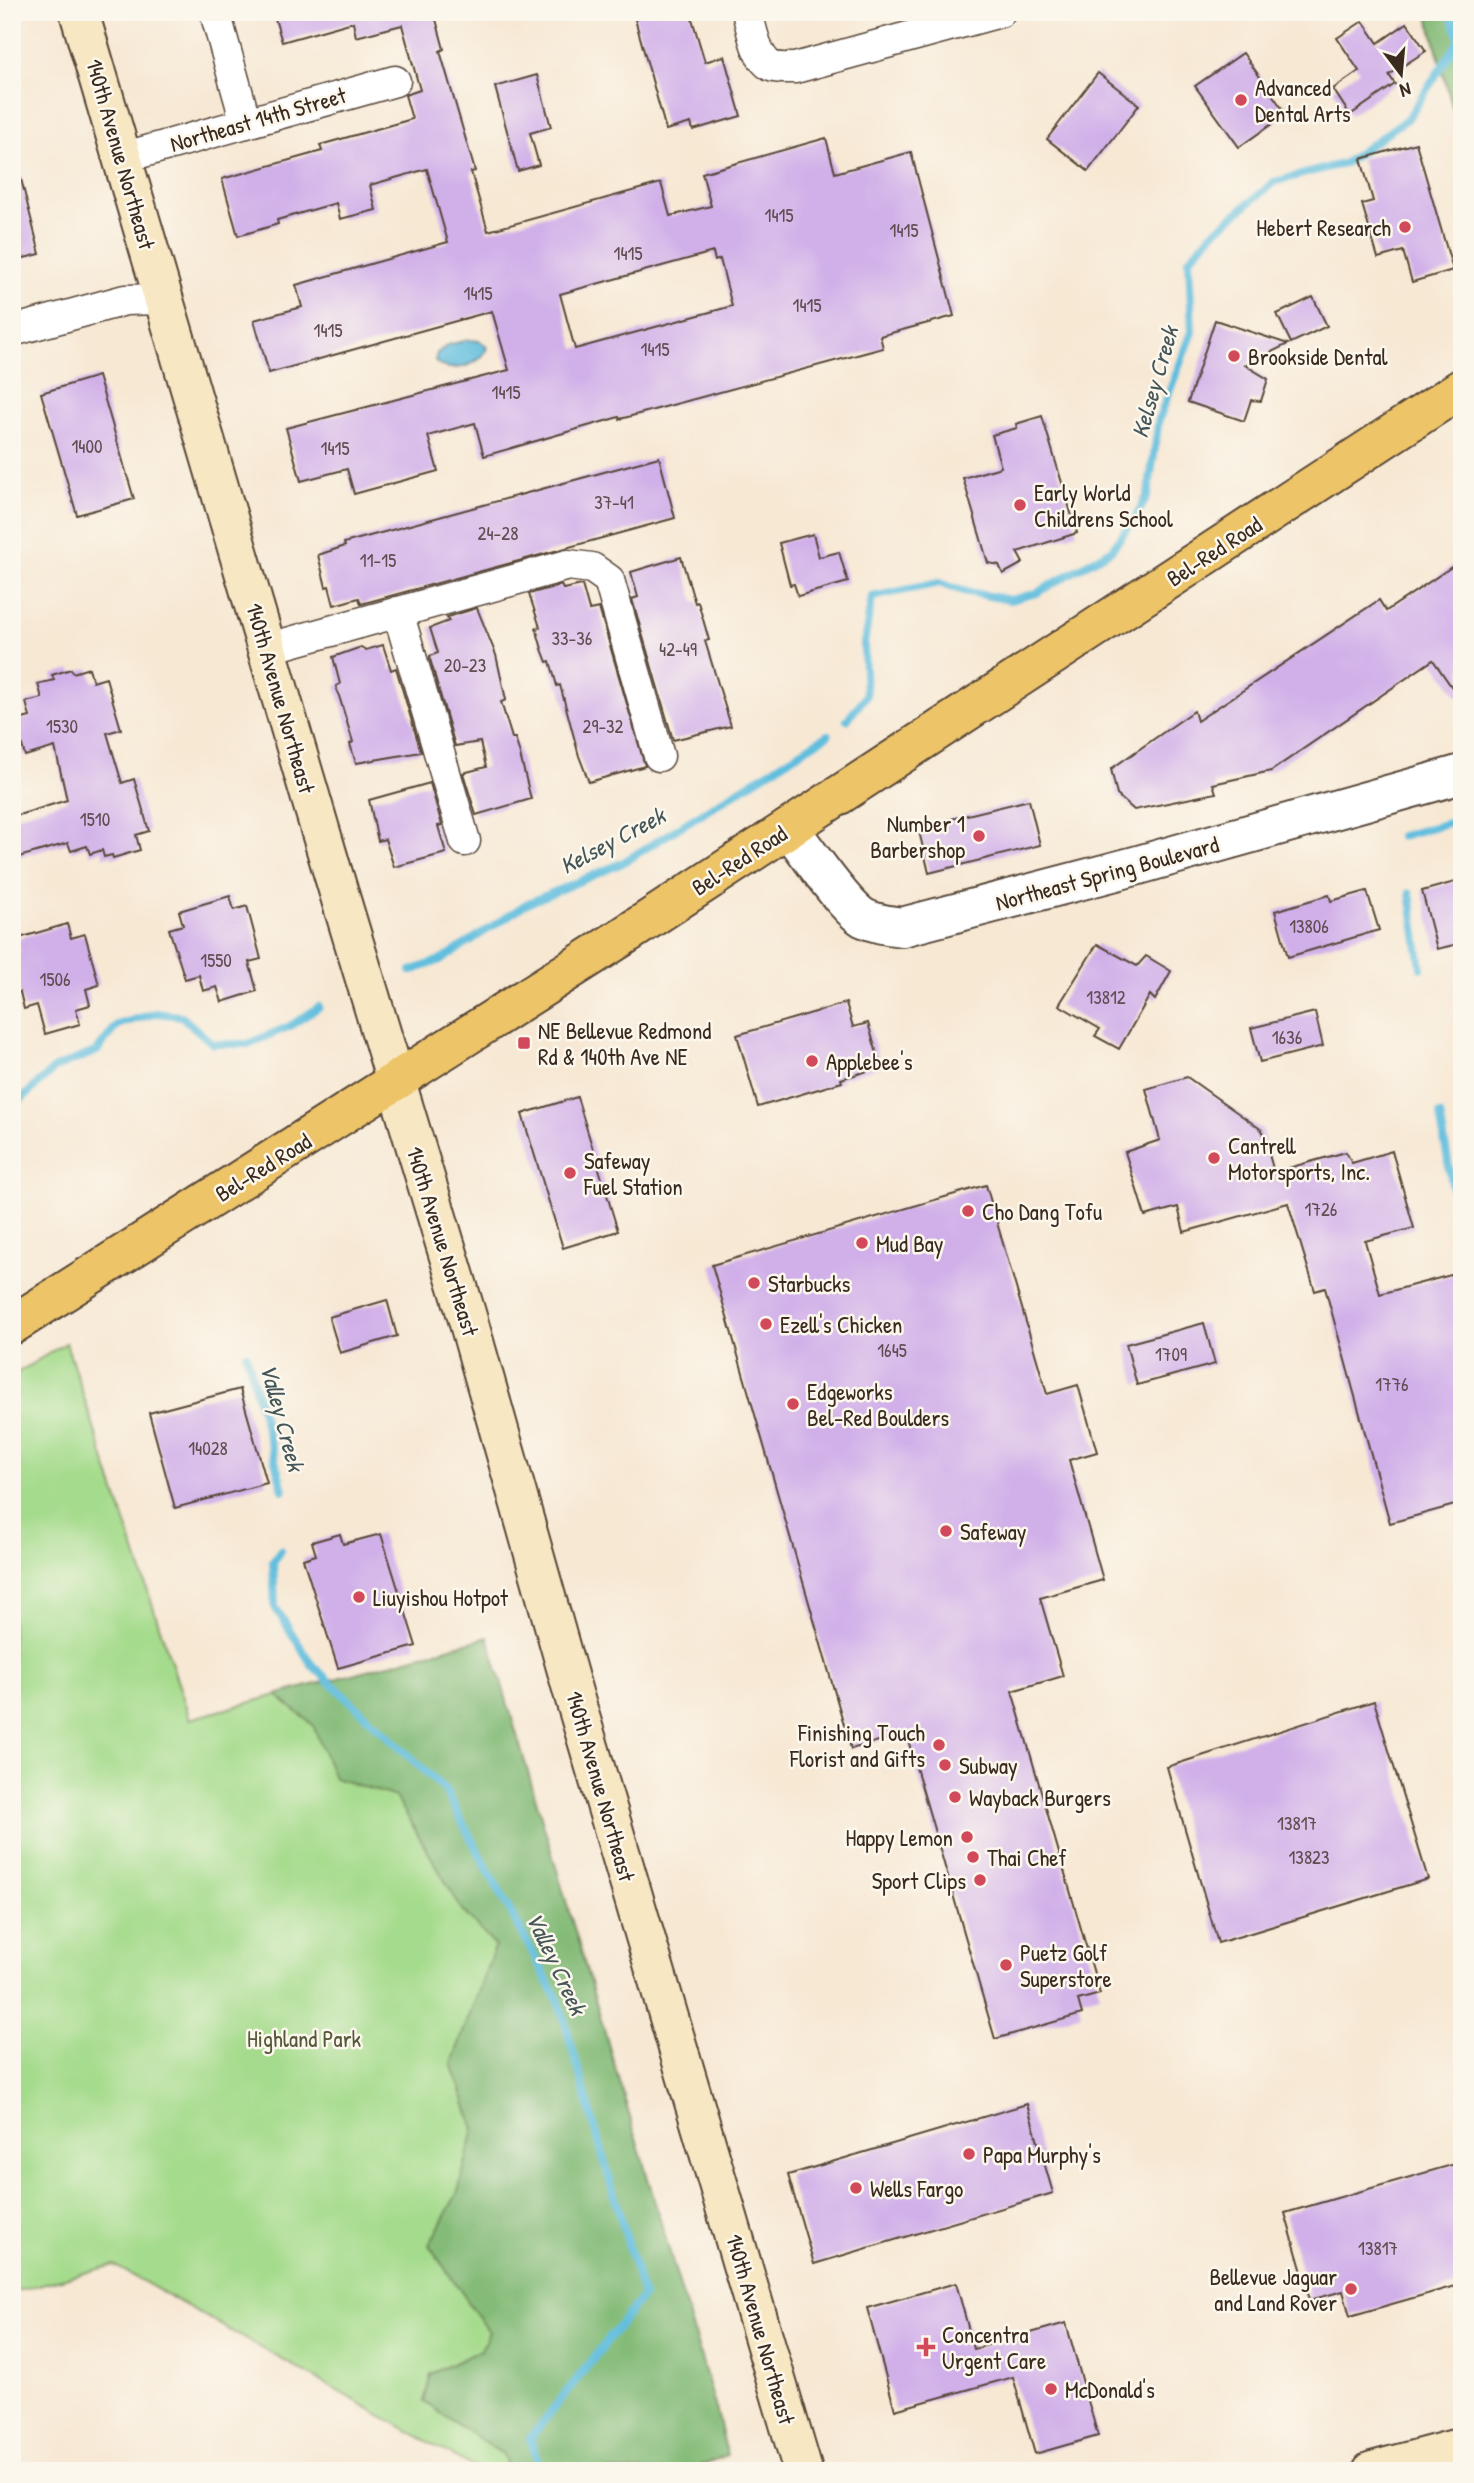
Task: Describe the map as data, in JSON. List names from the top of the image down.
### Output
{
  "streets": {
    "main road": ["140th Avenue Northeast", "Bel-Red Road"],
    "street": ["Northeast 14th Street", "Northeast Spring Boulevard"]
  },
  "crossings": [
    ["Northeast 14th Street", "140th Avenue Northeast"],
    ["140th Avenue Northeast", "Bel-Red Road"],
    ["Bel-Red Road", "Northeast Spring Boulevard"]
  ],
  "water": ["Kelsey Creek", "Valley Creek"],
  "parks": ["Highland Park"],
  "places": {
    "other": [
      "Advanced Dental Arts",
      "Hebert Research",
      "Brookside Dental",
      "Early World Childrens School",
      "Number 1 Barbershop",
      "Applebee's",
      "Cantrell Motorsports, Inc.",
      "Safeway Fuel Station",
      "Cho Dang Tofu",
      "Mud Bay",
      "Starbucks",
      "Ezell's Chicken",
      "Edgeworks Bel-Red Boulders",
      "Safeway",
      "Liuyishou Hotpot",
      "Finishing Touch Florist and Gifts",
      "Subway",
      "Wayback Burgers",
      "Happy Lemon",
      "Thai Chef",
      "Sport Clips",
      "Puetz Golf Superstore",
      "Papa Murphy's",
      "Wells Fargo",
      "Bellevue Jaguar and Land Rover",
      "McDonald's"
    ],
    "transit": ["NE Bellevue Redmond Rd & 140th Ave NE"],
    "health": ["Concentra Urgent Care"]
  },
  "house_numbers": [
    "1415",
    "1415",
    "1415",
    "1415",
    "1415",
    "1415",
    "1415",
    "1415",
    "1400",
    "1415",
    "37-41",
    "24-28",
    "11-15",
    "33-36",
    "42-49",
    "20-23",
    "1530",
    "29-32",
    "1510",
    "13806",
    "1550",
    "1506",
    "13812",
    "1636",
    "1726",
    "1645",
    "1709",
    "1776",
    "14028",
    "13817",
    "13823",
    "13817"
  ],
  "north": "bottom"
}
